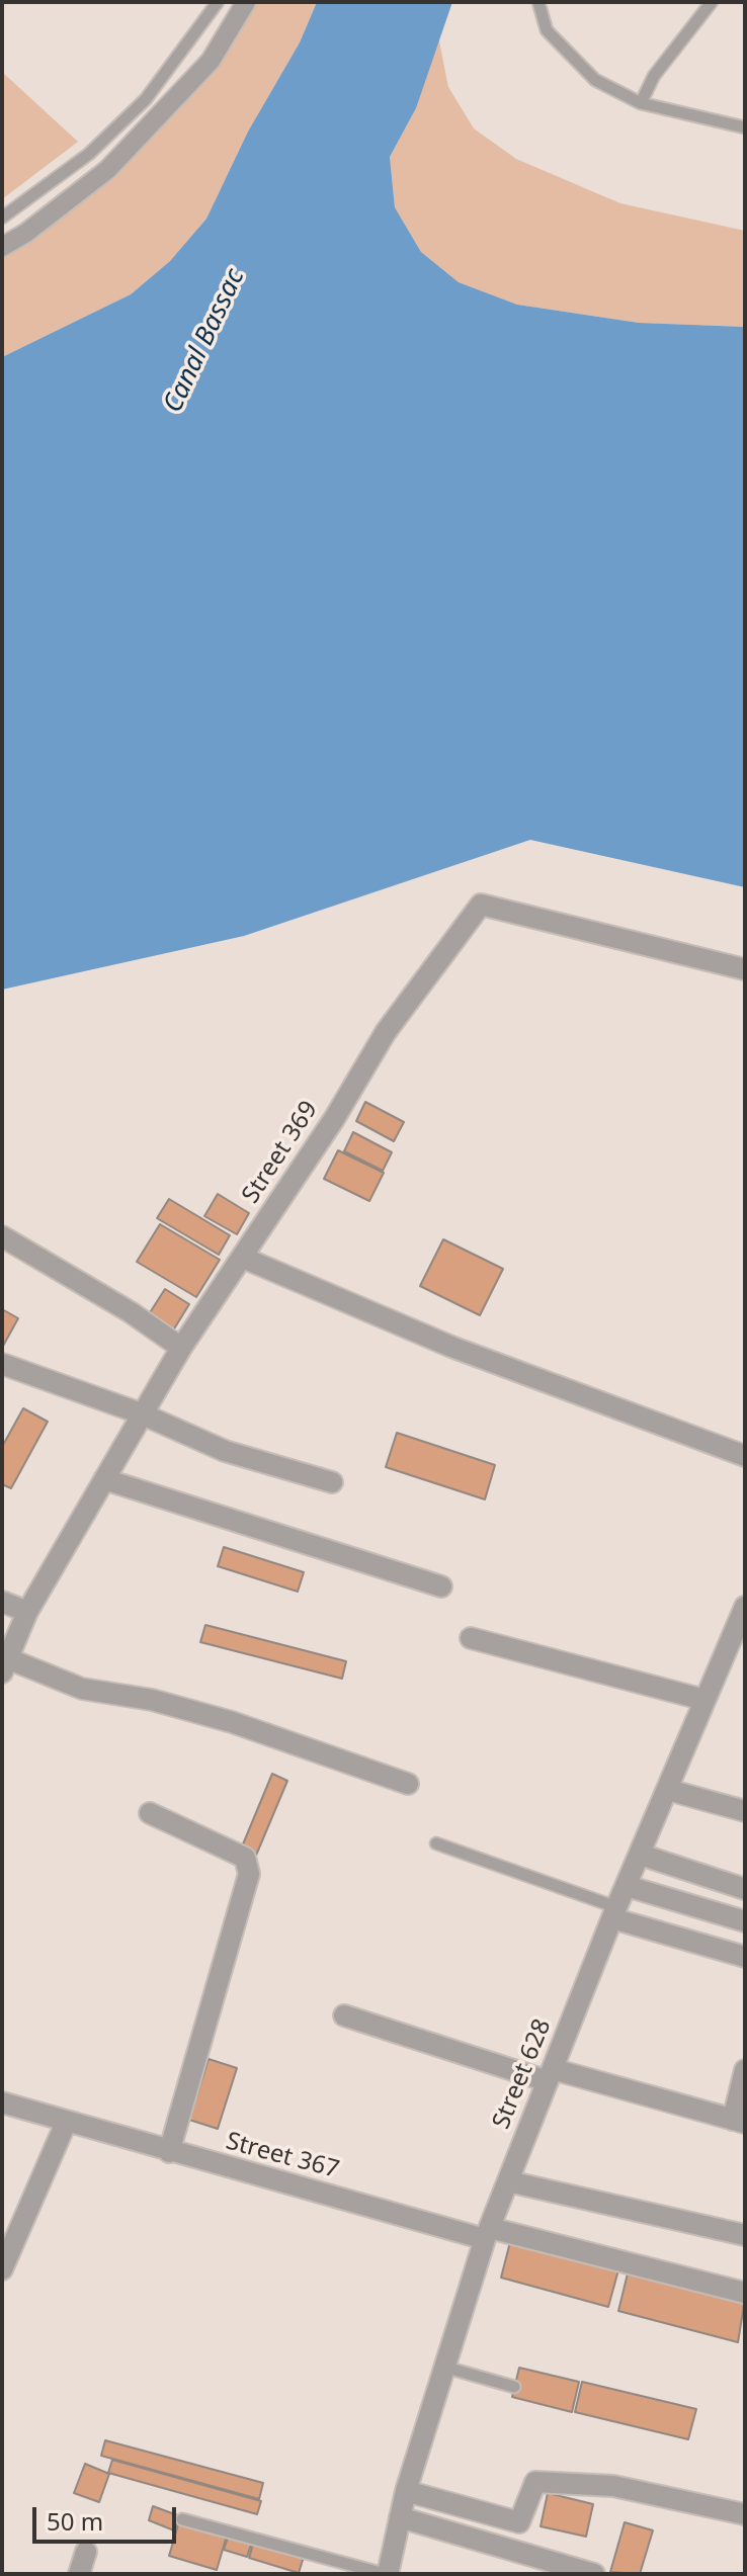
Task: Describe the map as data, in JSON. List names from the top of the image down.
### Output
{
  "streets": {
    "street": ["Street 369", "Street 628", "Street 367"]
  },
  "crossings": [
    ["Street 628", "Street 367"]
  ],
  "water": ["Canal Bassac"],
  "scale_bar": "50 m"
}
